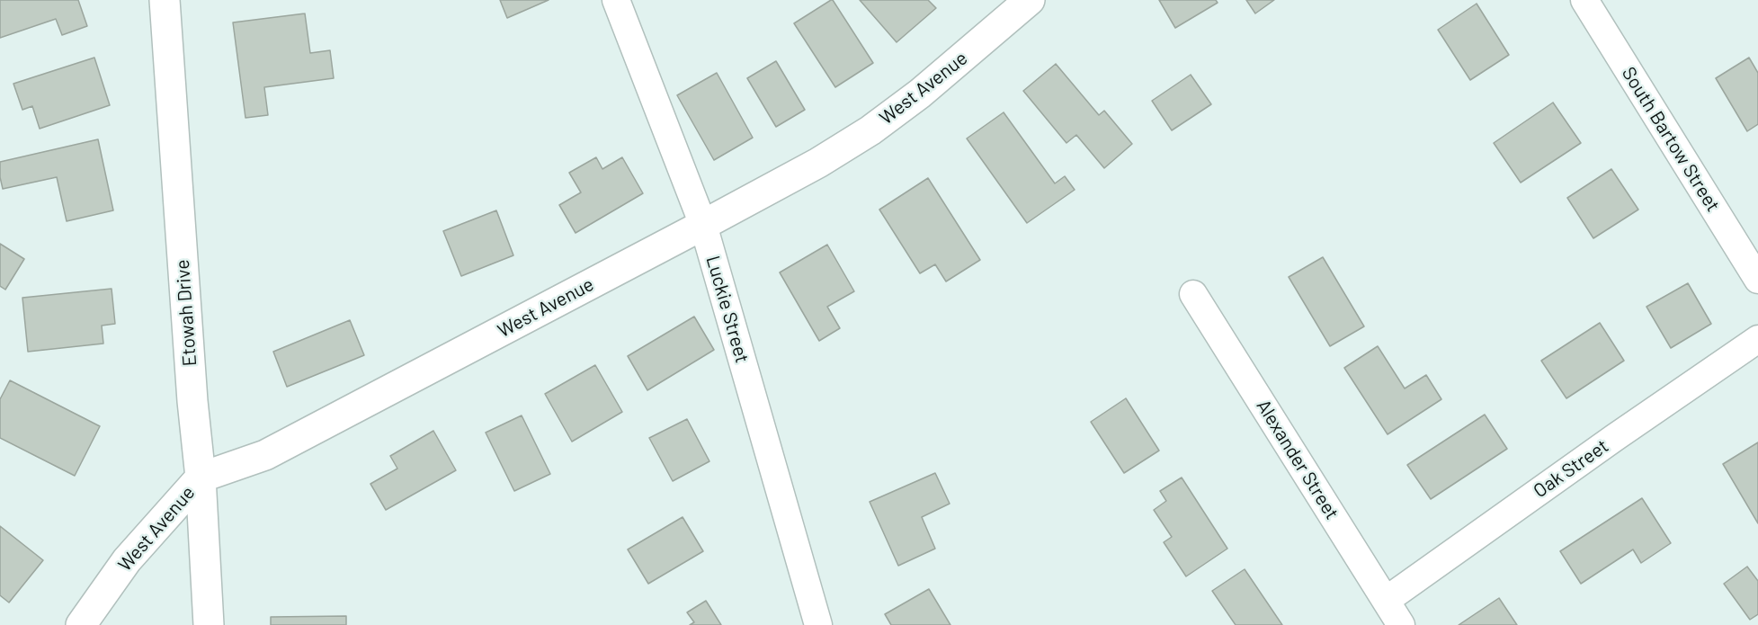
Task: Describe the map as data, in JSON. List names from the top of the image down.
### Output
{
  "streets": {
    "street": [
      "West Avenue",
      "South Bartow Street",
      "Luckie Street",
      "Etowah Drive",
      "Alexander Street",
      "Oak Street"
    ]
  },
  "crossings": [
    ["West Avenue", "Luckie Street"],
    ["West Avenue", "Etowah Drive"],
    ["Alexander Street", "Oak Street"]
  ]
}
